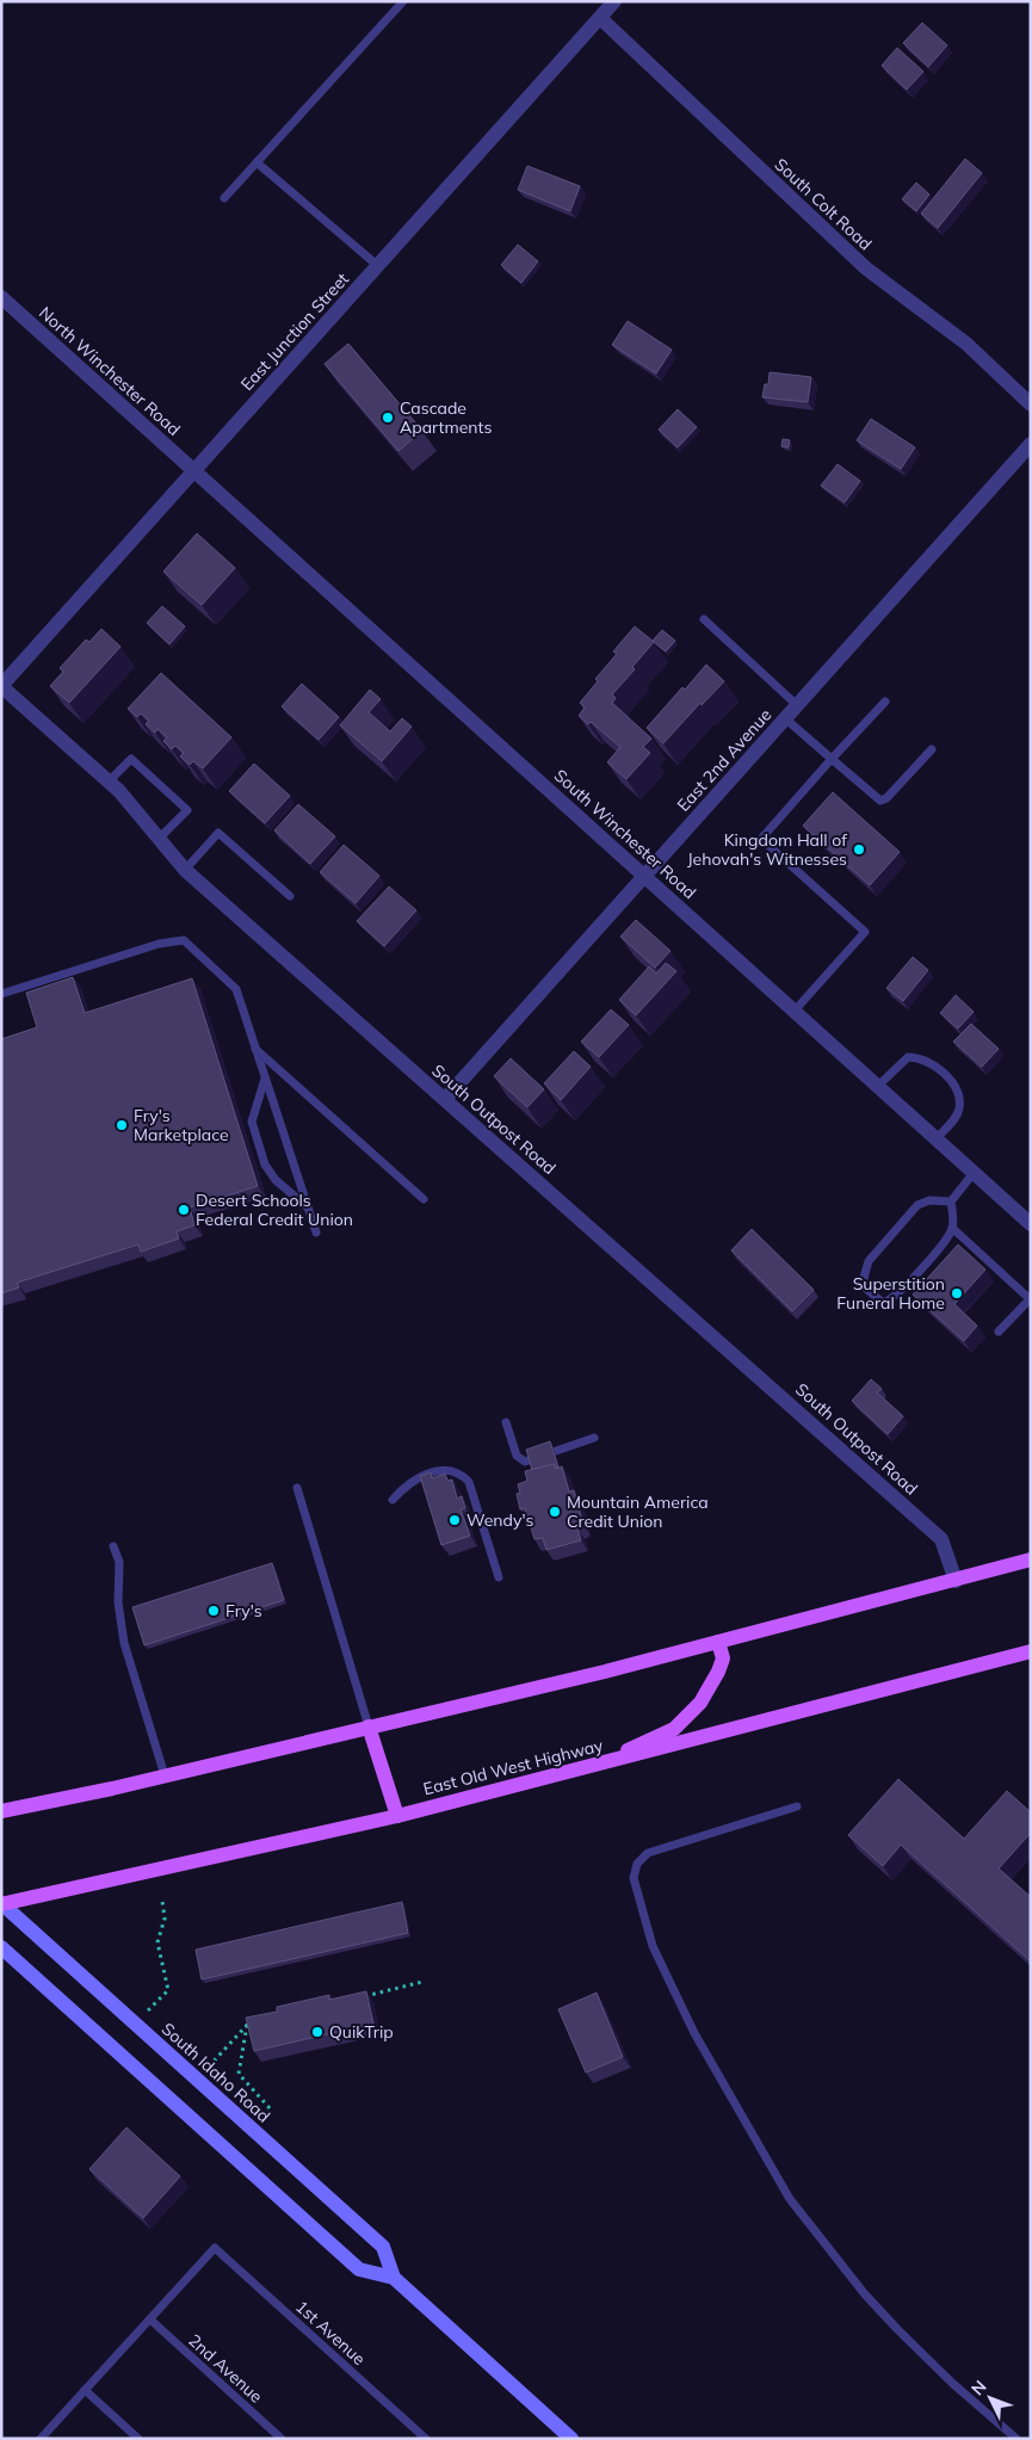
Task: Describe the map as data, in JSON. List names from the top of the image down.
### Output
{
  "streets": {
    "main road": ["East Old West Highway", "South Idaho Road"],
    "street": [
      "South Colt Road",
      "East Junction Street",
      "North Winchester Road",
      "East 2nd Avenue",
      "South Winchester Road",
      "South Outpost Road"
    ],
    "lane": ["1st Avenue", "2nd Avenue"]
  },
  "crossings": [
    ["South Colt Road", "East Junction Street"],
    ["East Junction Street", "North Winchester Road"],
    ["East Junction Street", "South Winchester Road"],
    ["East Junction Street", "South Outpost Road"],
    ["North Winchester Road", "South Winchester Road"],
    ["East 2nd Avenue", "South Winchester Road"],
    ["East 2nd Avenue", "South Outpost Road"],
    ["East Old West Highway", "South Idaho Road"],
    ["1st Avenue", "2nd Avenue"]
  ],
  "places": [
    "Cascade Apartments",
    "Kingdom Hall of Jehovah's Witnesses",
    "Fry's Marketplace",
    "Desert Schools Federal Credit Union",
    "Superstition Funeral Home",
    "Mountain America Credit Union",
    "Wendy's",
    "Fry's",
    "QuikTrip"
  ],
  "north": "top left"
}
